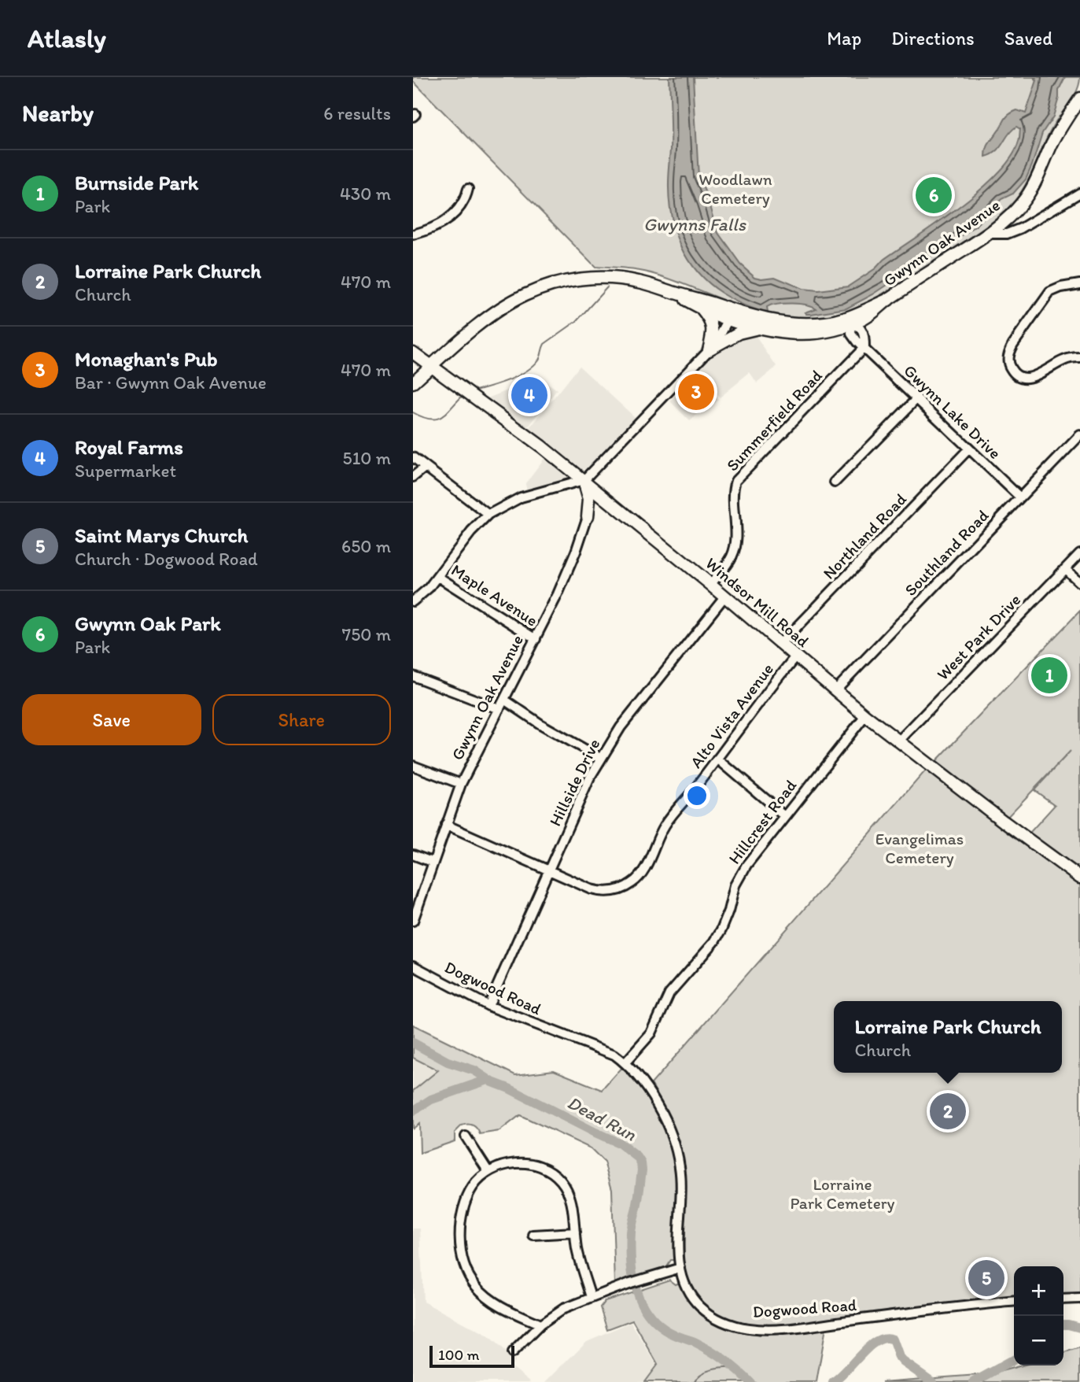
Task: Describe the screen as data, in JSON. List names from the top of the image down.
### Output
{
  "streets": {
    "main road": ["Gwynn Oak Avenue", "Windsor Mill Road"],
    "street": [
      "Gwynn Lake Drive",
      "Summerfield Road",
      "Northland Road",
      "Southland Road",
      "Maple Avenue",
      "West Park Drive",
      "Alto Vista Avenue",
      "Hillside Drive",
      "Hillcrest Road",
      "Dogwood Road"
    ]
  },
  "crossings": [
    ["Gwynn Oak Avenue", "Gwynn Lake Drive"],
    ["Gwynn Oak Avenue", "Maple Avenue"],
    ["Gwynn Oak Avenue", "Windsor Mill Road"],
    ["Gwynn Oak Avenue", "Alto Vista Avenue"],
    ["Gwynn Lake Drive", "Summerfield Road"],
    ["Gwynn Lake Drive", "Northland Road"],
    ["Gwynn Lake Drive", "Southland Road"],
    ["Summerfield Road", "Windsor Mill Road"],
    ["Northland Road", "Windsor Mill Road"],
    ["Southland Road", "Windsor Mill Road"],
    ["Windsor Mill Road", "West Park Drive"],
    ["Windsor Mill Road", "Alto Vista Avenue"],
    ["Windsor Mill Road", "Hillside Drive"],
    ["Windsor Mill Road", "Hillcrest Road"],
    ["Alto Vista Avenue", "Hillside Drive"],
    ["Hillside Drive", "Dogwood Road"],
    ["Hillcrest Road", "Dogwood Road"]
  ],
  "water": ["Gwynns Falls", "Dead Run"],
  "parks": ["Woodlawn Cemetery", "Evangelimas Cemetery", "Lorraine Park Cemetery"],
  "scale_bar": "100 m",
  "page": {
    "header": "Atlasly",
    "nav": ["Map", "Directions", "Saved"],
    "heading": ["Nearby", "6 results"],
    "list": [
      {
        "mark": "1",
        "name": "Burnside Park",
        "note": "Park",
        "value": "430 m"
      },
      {
        "mark": "2",
        "name": "Lorraine Park Church",
        "note": "Church",
        "value": "470 m"
      },
      {
        "mark": "3",
        "name": "Monaghan's Pub",
        "note": "Bar · Gwynn Oak Avenue",
        "value": "470 m"
      },
      {
        "mark": "4",
        "name": "Royal Farms",
        "note": "Supermarket",
        "value": "510 m"
      },
      {
        "mark": "5",
        "name": "Saint Marys Church",
        "note": "Church · Dogwood Road",
        "value": "650 m"
      },
      {
        "mark": "6",
        "name": "Gwynn Oak Park",
        "note": "Park",
        "value": "750 m"
      }
    ],
    "pins": [
      "6",
      "3",
      "4",
      "1",
      "2",
      "5"
    ],
    "buttons": ["Save", "Share"],
    "popup": ["Lorraine Park Church", "Church"],
    "map_buttons": ["+", "−"],
    "scale": "100 m"
  }
}
